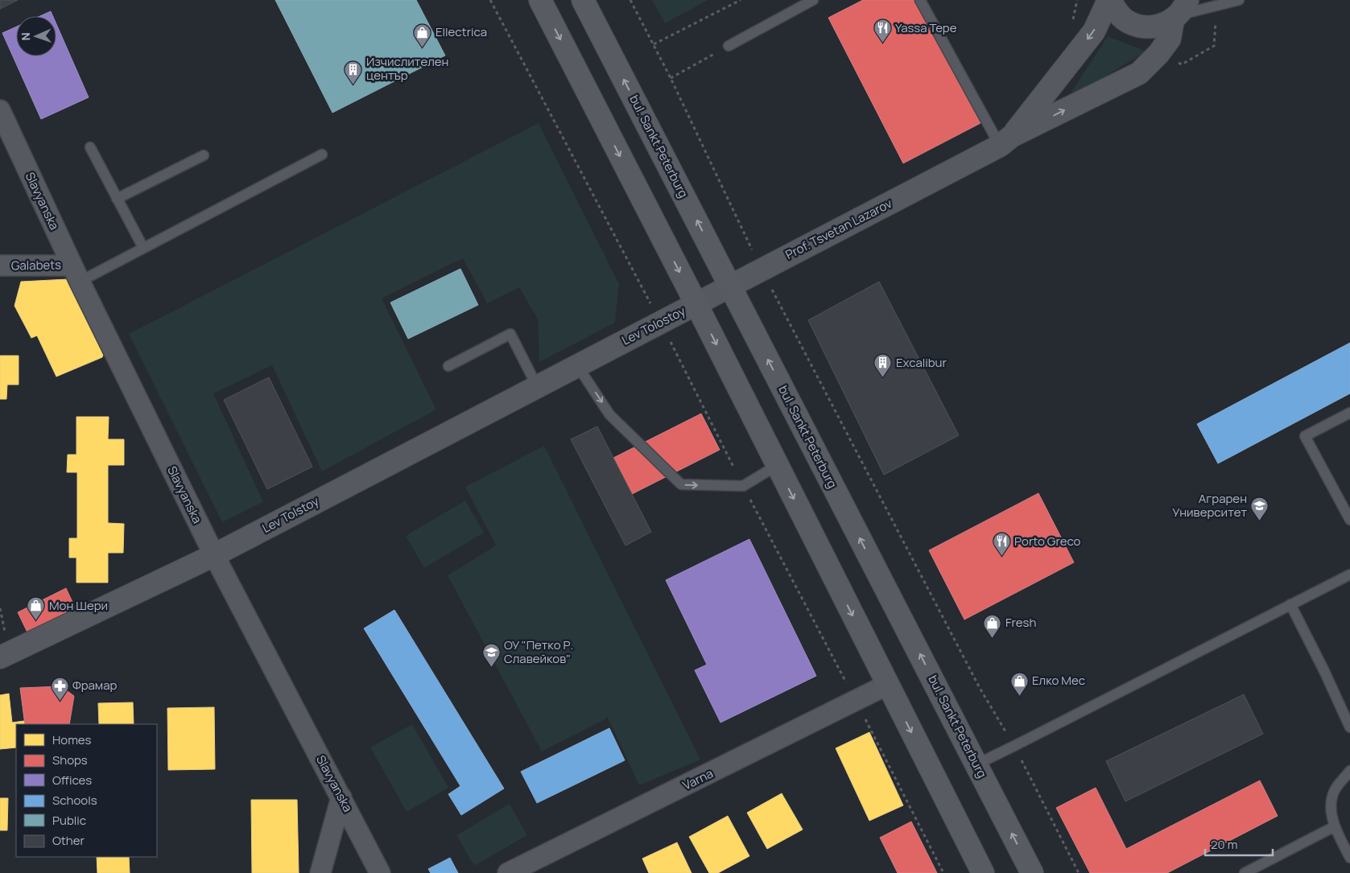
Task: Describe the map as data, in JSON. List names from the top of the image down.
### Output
{
  "streets": {
    "main road": ["bul. Sankt Peterburg"],
    "street": [
      "Slavyanska",
      "Galabets",
      "Lev Tolostoy",
      "Lev Tolstoy",
      "Varna"
    ]
  },
  "crossings": [
    ["bul. Sankt Peterburg", "Lev Tolostoy"],
    ["Slavyanska", "Galabets"],
    ["Slavyanska", "Lev Tolstoy"],
    ["Lev Tolostoy", "Lev Tolstoy"]
  ],
  "places": {
    "restaurant": ["Yassa Tepe", "Porto Greco"],
    "shop": [
      "Ellectrica",
      "Мон Шери",
      "Fresh",
      "Елко Мес"
    ],
    "building": ["Изчислителен център", "Excalibur"],
    "school or university": ["Аграрен Университет", "ОУ \"Петко Р. Славейков\""],
    "pharmacy": ["Фрамар"]
  },
  "legend": [
    "Homes",
    "Shops",
    "Offices",
    "Schools",
    "Public",
    "Other"
  ],
  "scale_bar": "20 m",
  "north": "left"
}
